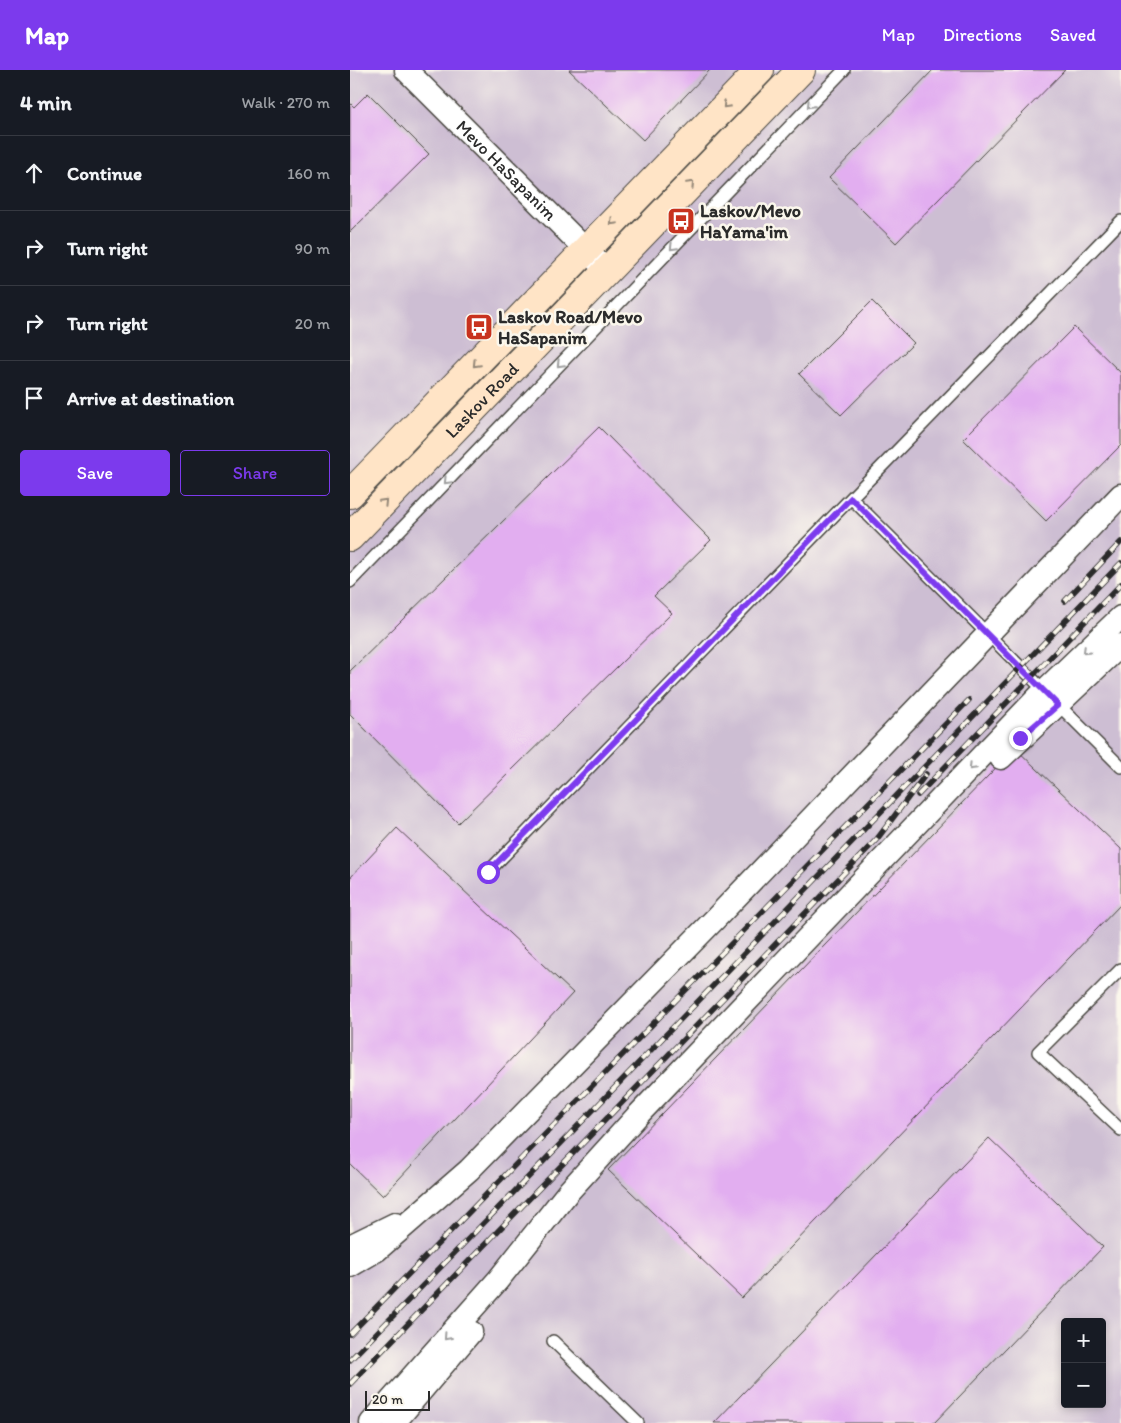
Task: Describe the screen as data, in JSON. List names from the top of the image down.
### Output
{
  "streets": {
    "street": ["Mevo HaSapanim", "Laskov Road"]
  },
  "crossings": [
    ["Mevo HaSapanim", "Laskov Road"]
  ],
  "places": {
    "bus stop": ["Laskov/Mevo HaYama'im", "Laskov Road/Mevo HaSapanim"]
  },
  "scale_bar": "20 m",
  "page": {
    "header": "Map",
    "nav": ["Map", "Directions", "Saved"],
    "heading": ["4 min", "Walk · 270 m"],
    "list": [
      ["Continue", "160 m"],
      ["Turn right", "90 m"],
      ["Turn right", "20 m"],
      "Arrive at destination"
    ],
    "buttons": ["Save", "Share"],
    "map_buttons": ["+", "−"],
    "scale": "20 m"
  }
}
